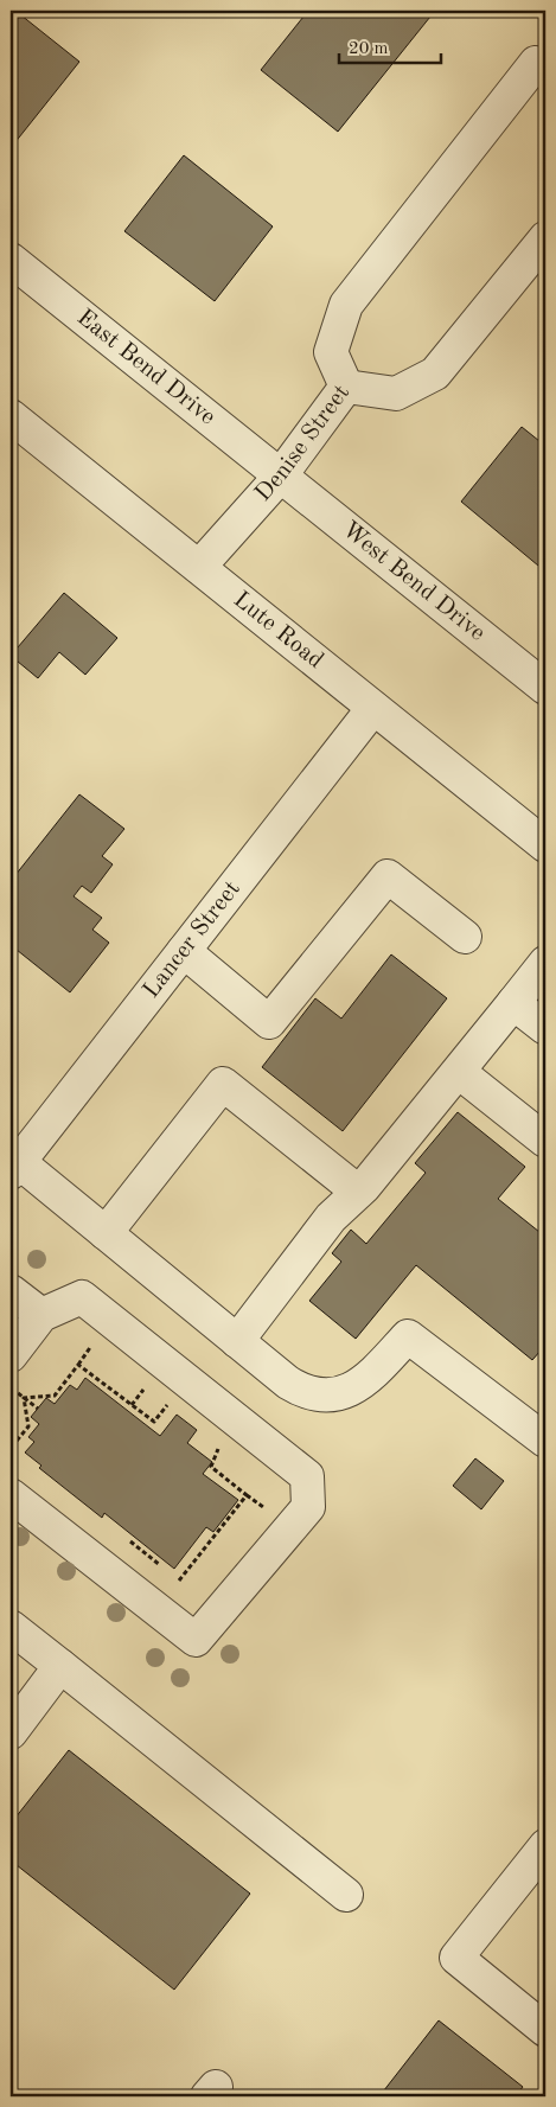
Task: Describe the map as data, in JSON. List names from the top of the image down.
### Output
{
  "streets": {
    "street": [
      "East Bend Drive",
      "Denise Street",
      "West Bend Drive",
      "Lute Road",
      "Lancer Street"
    ]
  },
  "crossings": [
    ["East Bend Drive", "Denise Street"],
    ["East Bend Drive", "West Bend Drive"],
    ["Denise Street", "West Bend Drive"],
    ["Denise Street", "Lute Road"],
    ["Lute Road", "Lancer Street"]
  ],
  "scale_bar": "20 m"
}
